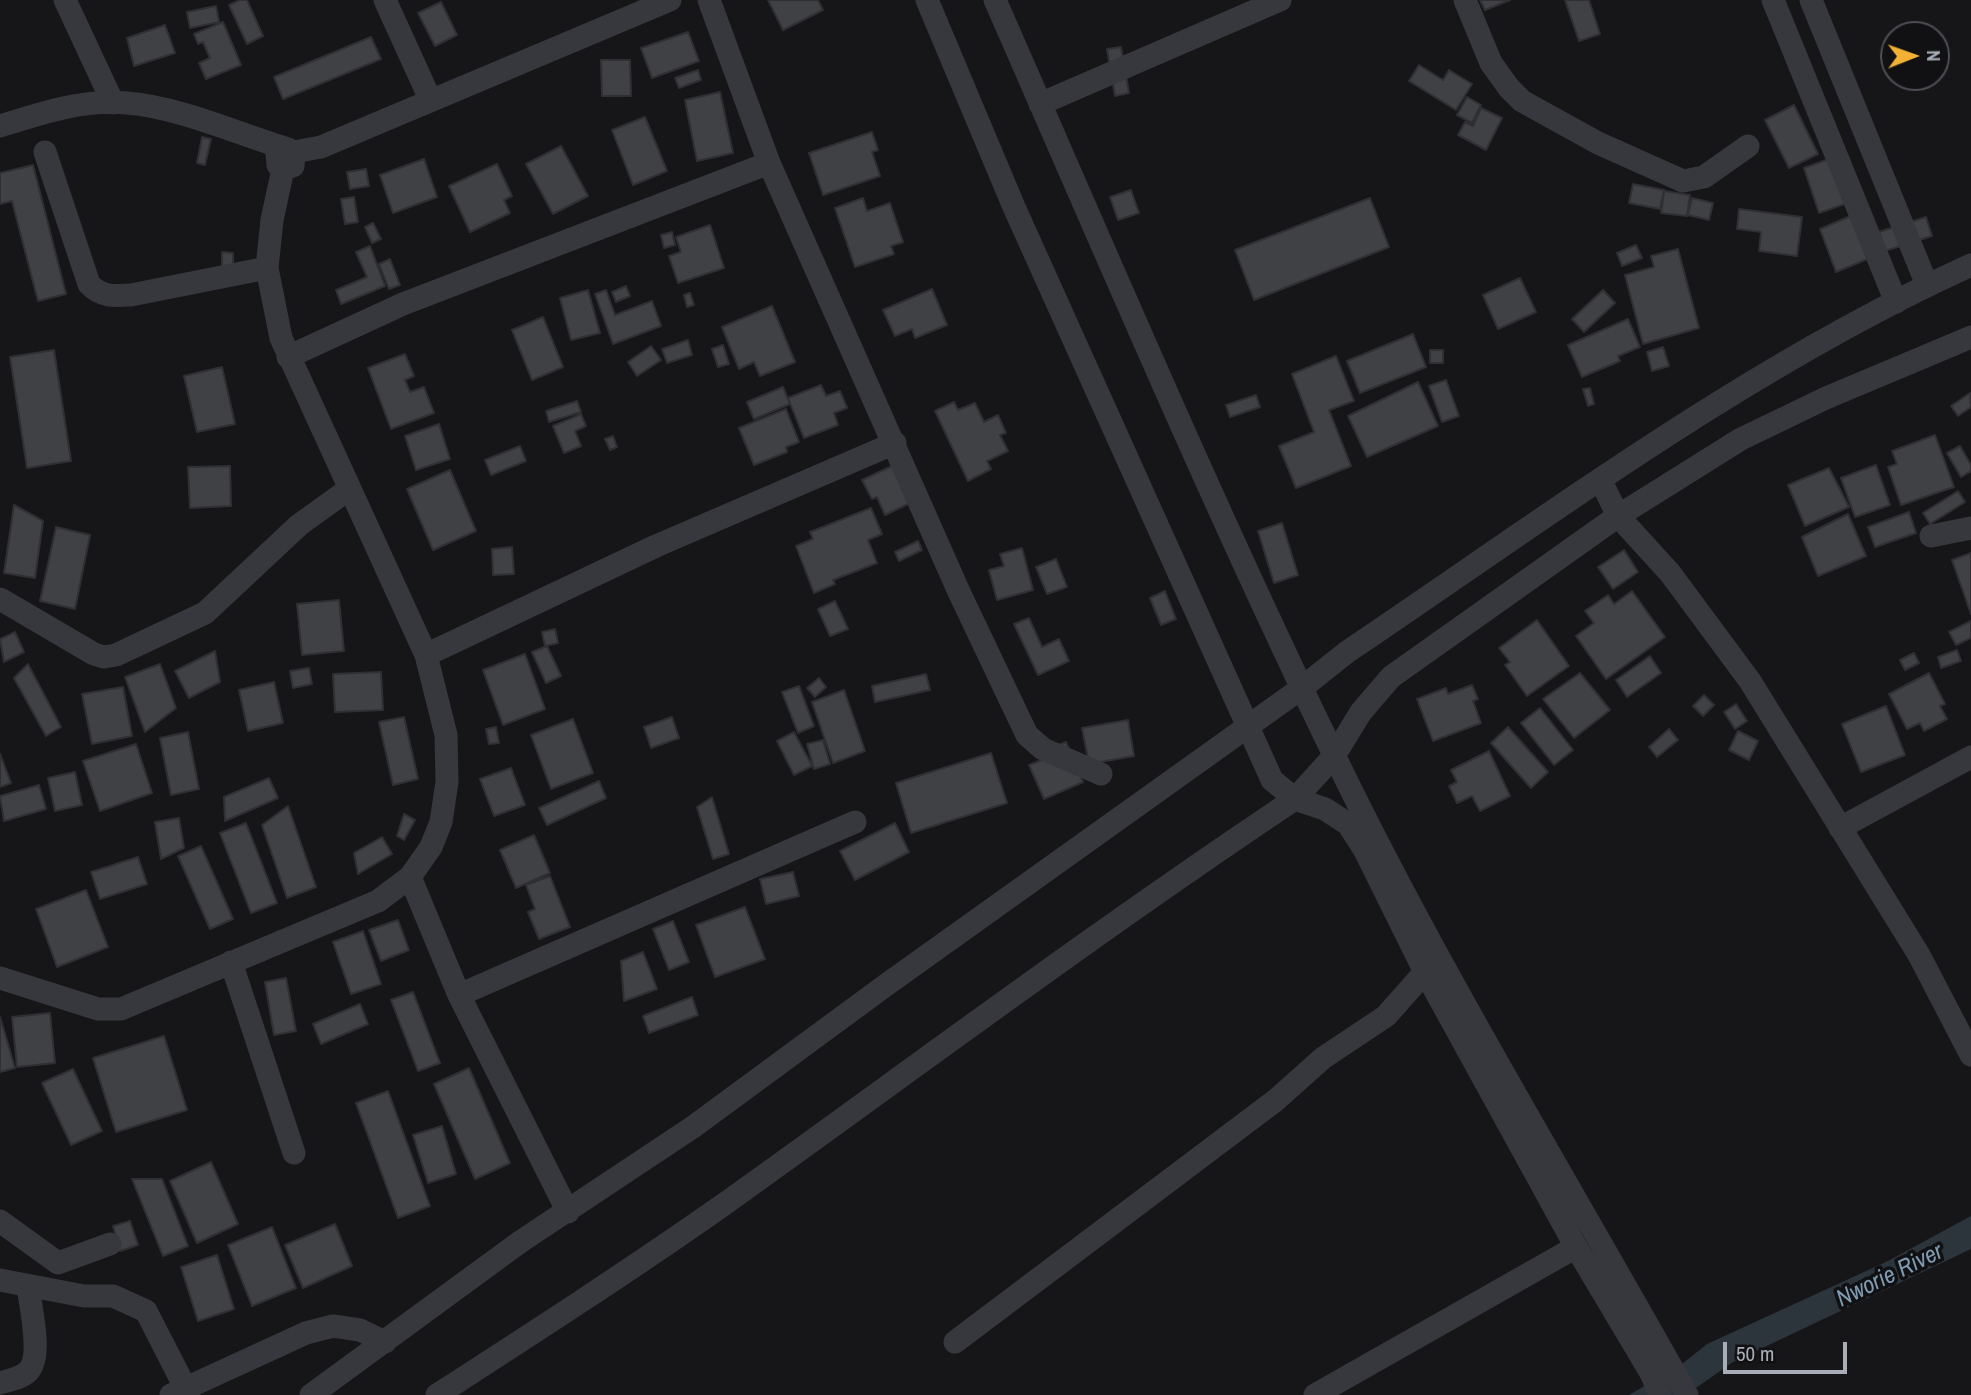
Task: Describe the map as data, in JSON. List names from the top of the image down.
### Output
{
  "water": ["Nworie River"],
  "scale_bar": "50 m",
  "north": "right"
}
